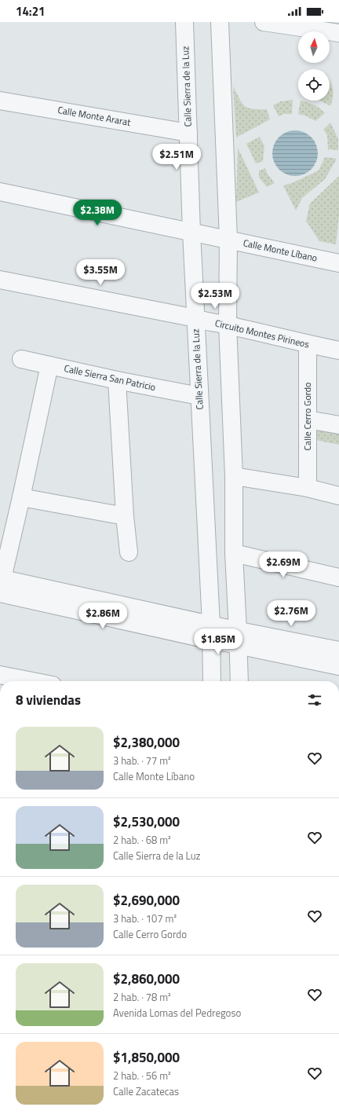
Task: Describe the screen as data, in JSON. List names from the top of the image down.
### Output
{
  "streets": {
    "street": [
      "Calle Sierra de la Luz",
      "Calle Monte Ararat",
      "Calle Monte Líbano",
      "Circuito Montes Pirineos",
      "Calle Sierra San Patricio",
      "Calle Cerro Gordo"
    ]
  },
  "crossings": [
    ["Calle Sierra de la Luz", "Calle Monte Ararat"],
    ["Calle Sierra de la Luz", "Calle Monte Líbano"],
    ["Calle Sierra de la Luz", "Circuito Montes Pirineos"],
    ["Calle Sierra de la Luz", "Calle Sierra San Patricio"],
    ["Circuito Montes Pirineos", "Calle Cerro Gordo"]
  ],
  "north": "top",
  "page": {
    "status": "14:21",
    "price": [
      "$2.51M",
      "$2.38M",
      "$3.55M",
      "$2.53M",
      "$2.69M",
      "$2.76M",
      "$2.86M",
      "$1.85M"
    ],
    "heading": "8 viviendas",
    "list": [
      {
        "name": "$2,380,000",
        "note": "3 hab. · 77 m² · Calle Monte Líbano"
      },
      {
        "name": "$2,530,000",
        "note": "2 hab. · 68 m² · Calle Sierra de la Luz"
      },
      {
        "name": "$2,690,000",
        "note": "3 hab. · 107 m² · Calle Cerro Gordo"
      },
      {
        "name": "$2,860,000",
        "note": "2 hab. · 78 m² · Avenida Lomas del Pedregoso"
      },
      {
        "name": "$1,850,000",
        "note": "2 hab. · 56 m² · Calle Zacatecas"
      }
    ]
  }
}
